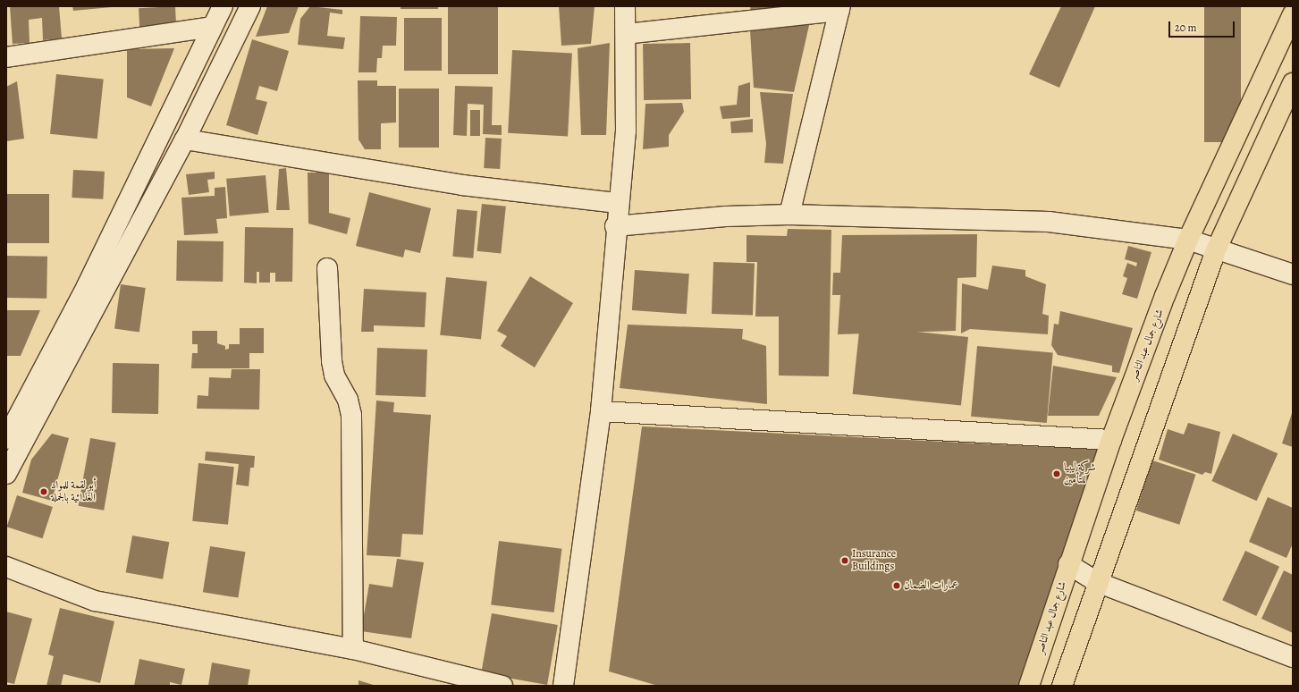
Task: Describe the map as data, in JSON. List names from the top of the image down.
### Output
{
  "streets": {
    "main road": ["شارع جمال عبد الناصر"]
  },
  "places": [
    "شركة ليبيا للتأمين",
    "أبو لقمة للمواد الغذائية بالجملة",
    "Insurance Buildings",
    "عمارات الضمان"
  ],
  "scale_bar": "20 m"
}
